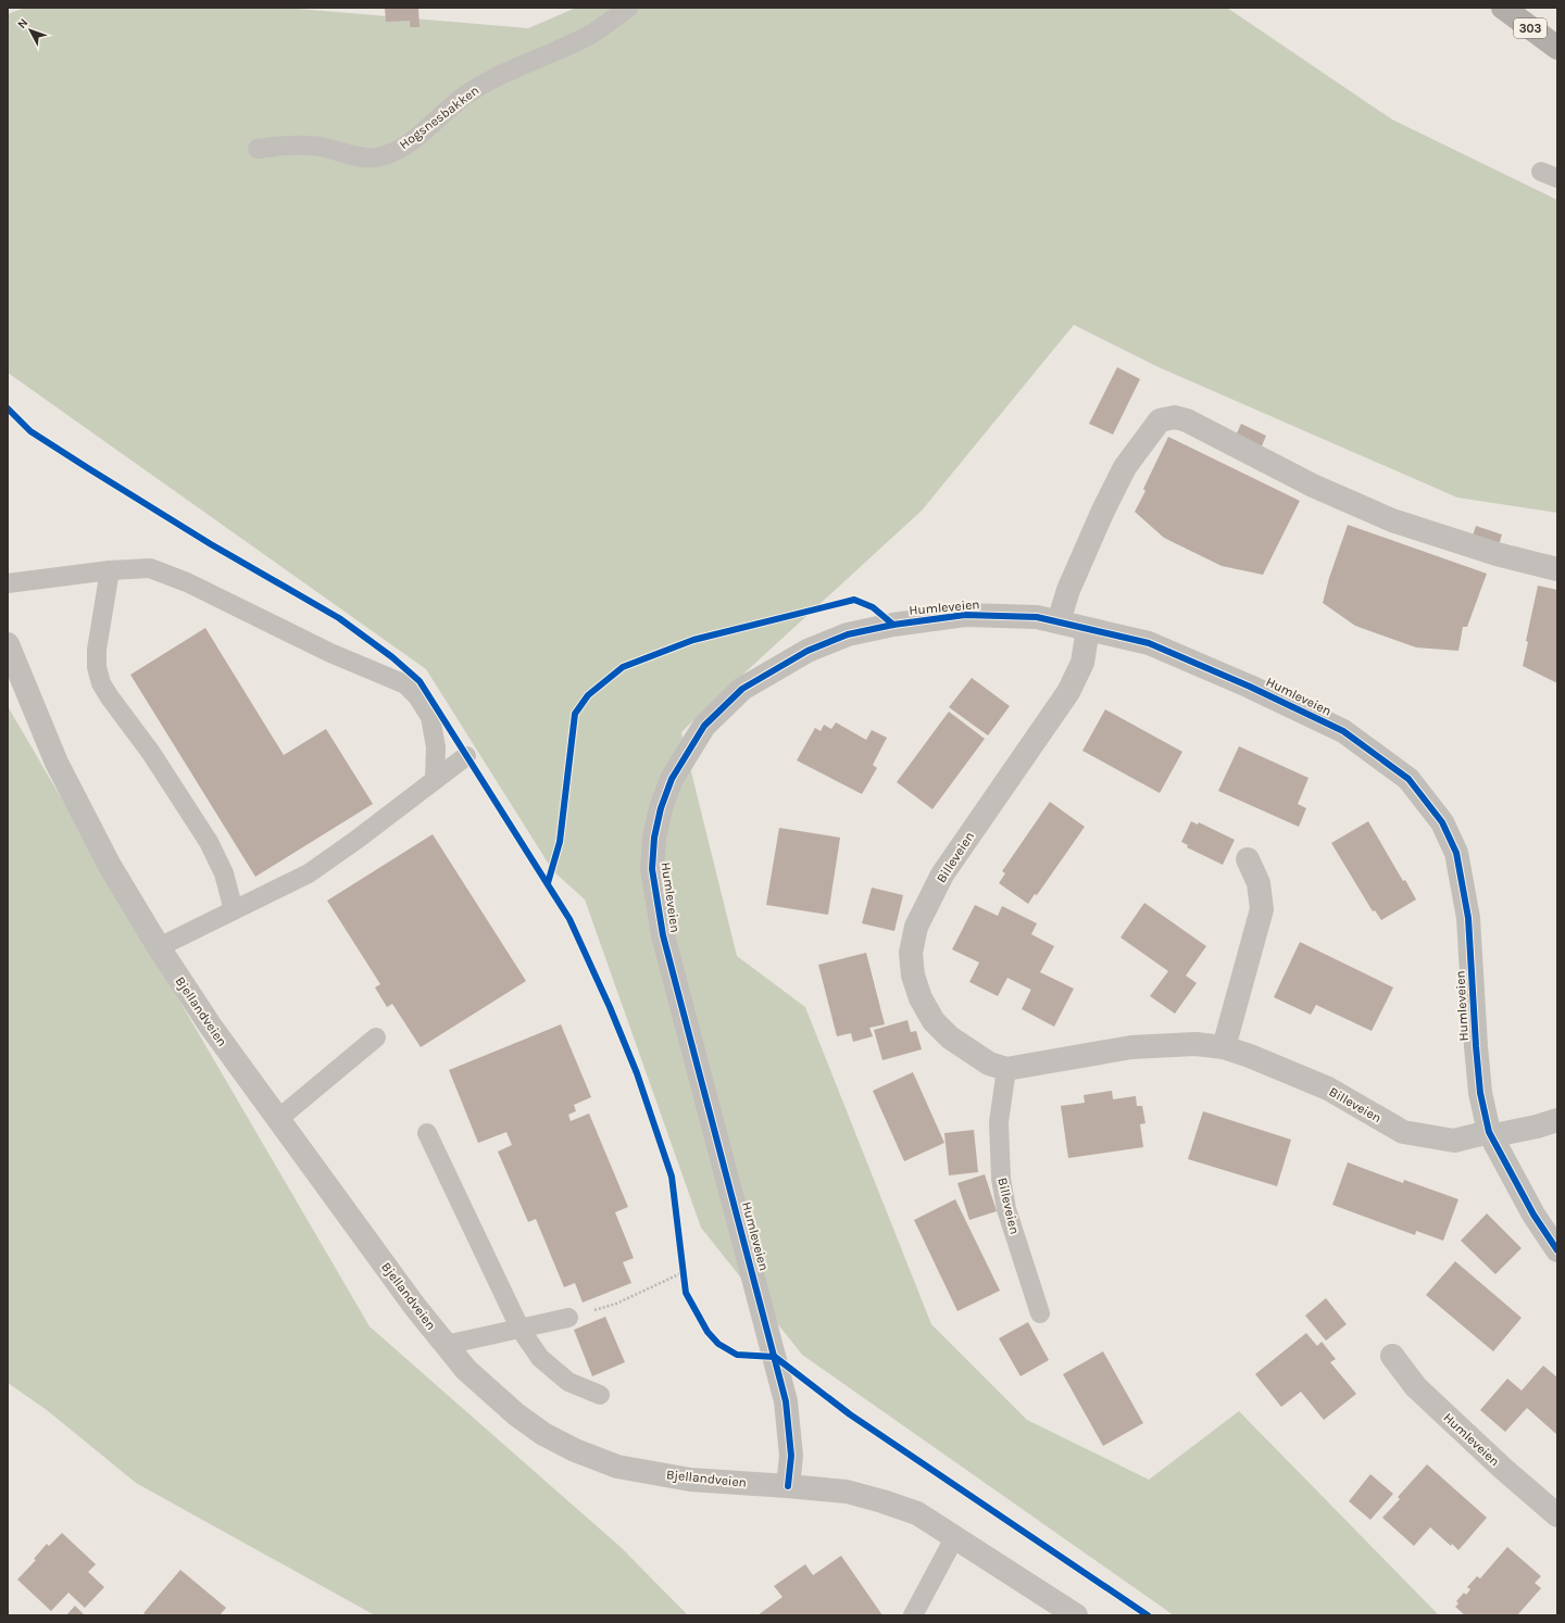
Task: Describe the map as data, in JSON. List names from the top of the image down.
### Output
{
  "streets": {
    "main road": ["303"],
    "street": ["Humleveien", "Billeveien", "Bjellandveien"],
    "lane": ["Hogsnesbakken"]
  },
  "crossings": [
    ["Humleveien", "Billeveien"],
    ["Humleveien", "Bjellandveien"]
  ],
  "north": "top left"
}
